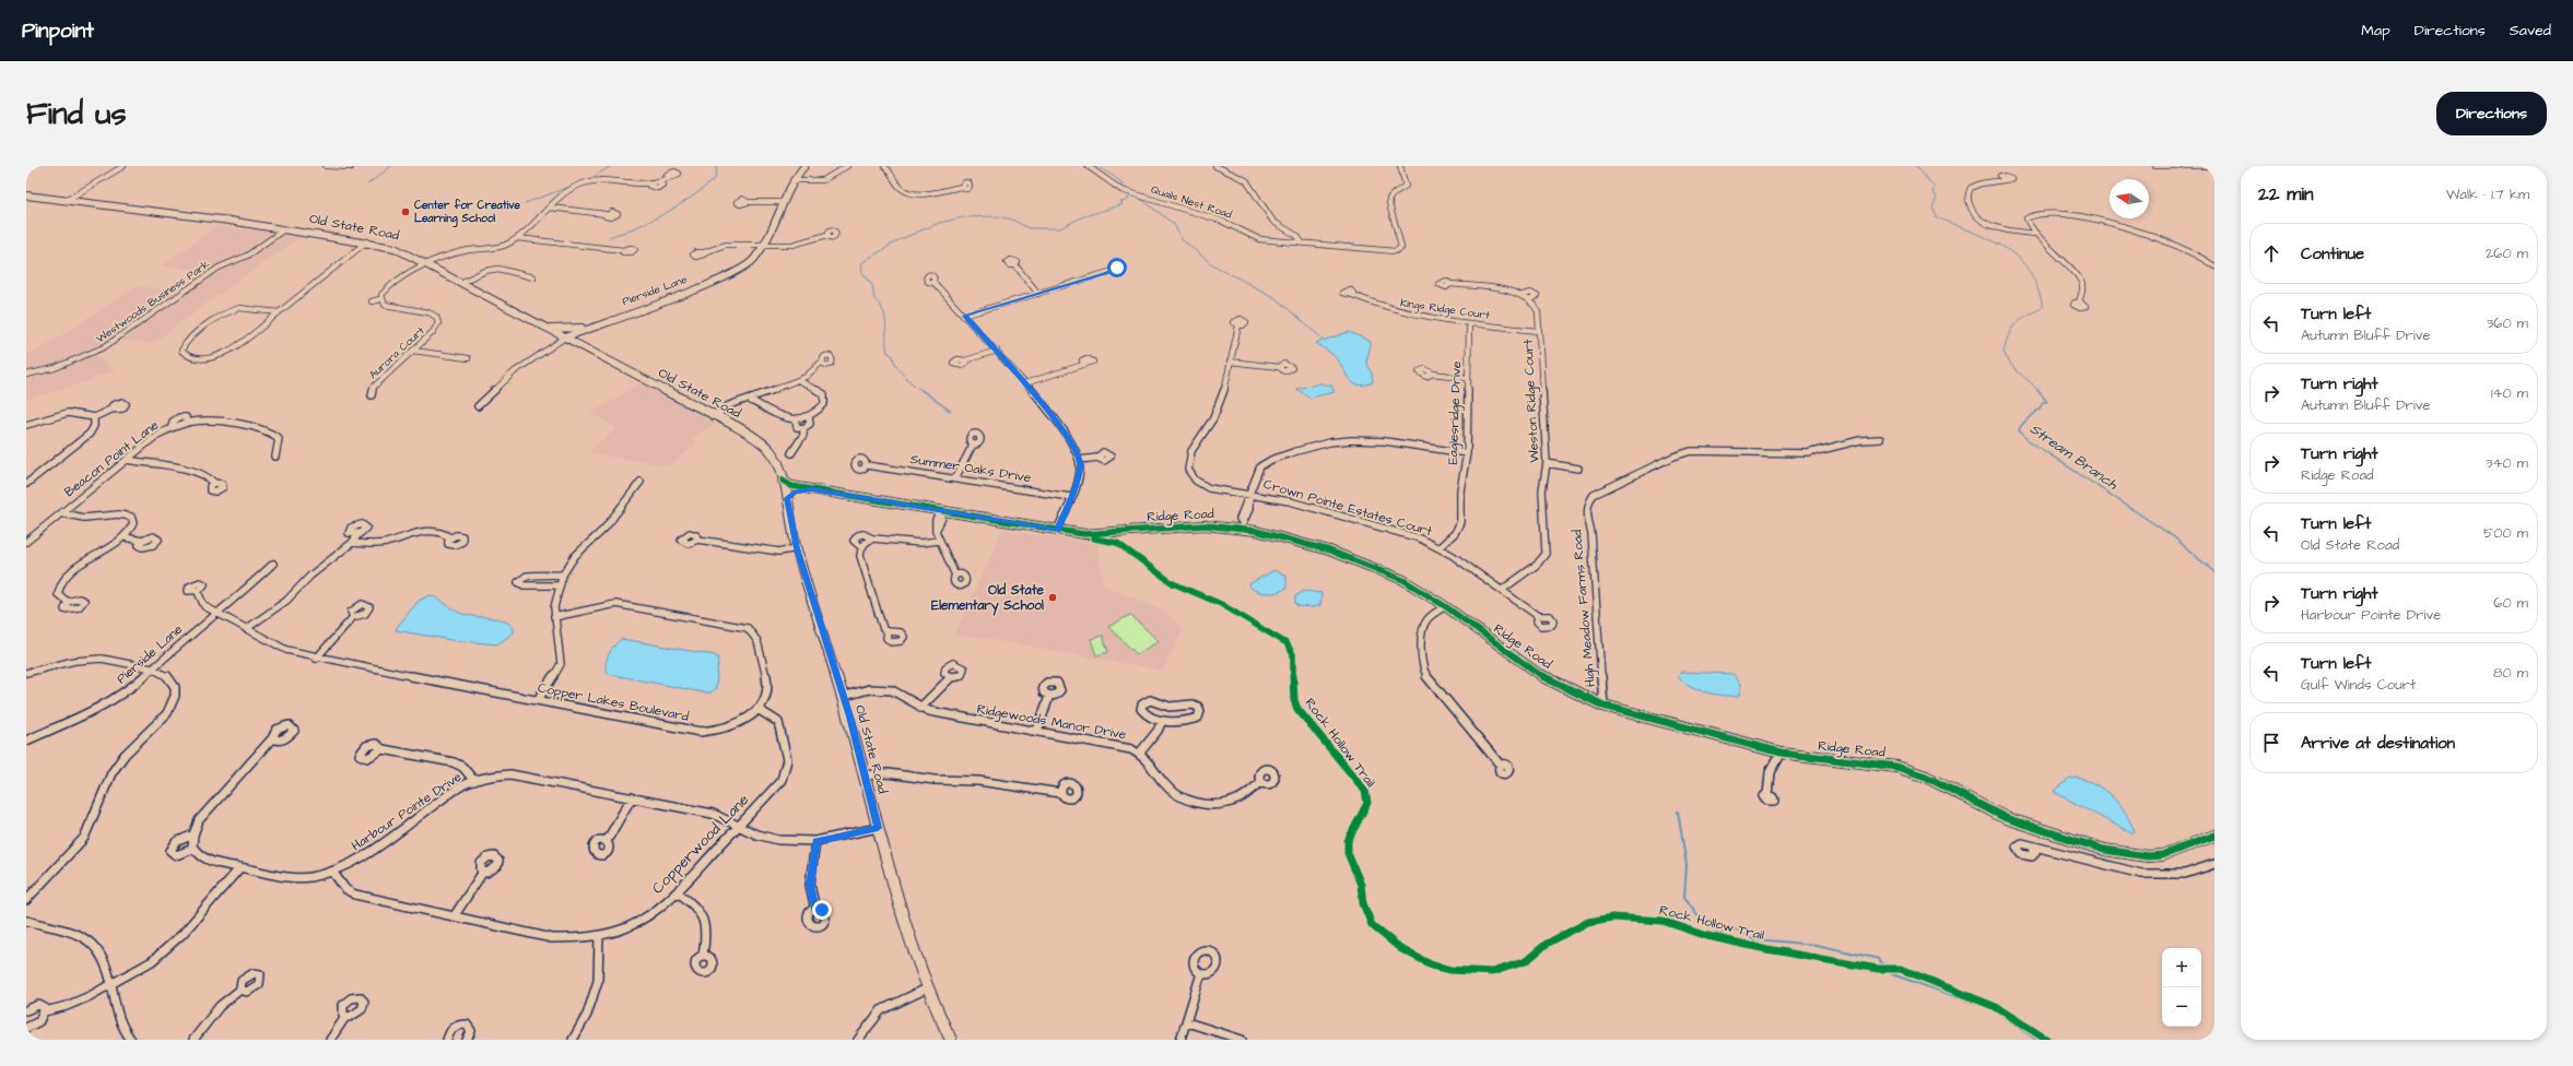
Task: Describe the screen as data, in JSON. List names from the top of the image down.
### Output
{
  "streets": {
    "street": [
      "Quails Nest Road",
      "Old State Road",
      "Pierside Lane",
      "Westwoods Business Park",
      "Kings Ridge Court",
      "Aurora Court",
      "Weston Ridge Court",
      "Eaglesridge Drive",
      "Beacon Point Lane",
      "Summer Oaks Drive",
      "Crown Pointe Estates Court",
      "Ridge Road",
      "High Meadow Farms Road",
      "Copper Lakes Boulevard",
      "Ridgewoods Manor Drive",
      "Harbour Pointe Drive",
      "Copperwood Lane"
    ],
    "cycle path": ["Rock Hollow Trail"]
  },
  "crossings": [
    ["Old State Road", "Pierside Lane"],
    ["Old State Road", "Westwoods Business Park"],
    ["Old State Road", "Ridge Road"],
    ["Old State Road", "Ridgewoods Manor Drive"],
    ["Old State Road", "Harbour Pointe Drive"],
    ["Pierside Lane", "Copper Lakes Boulevard"],
    ["Kings Ridge Court", "Weston Ridge Court"],
    ["Kings Ridge Court", "Eaglesridge Drive"],
    ["Weston Ridge Court", "Crown Pointe Estates Court"],
    ["Eaglesridge Drive", "Crown Pointe Estates Court"],
    ["Ridge Road", "High Meadow Farms Road"],
    ["Copper Lakes Boulevard", "Copperwood Lane"],
    ["Harbour Pointe Drive", "Copperwood Lane"]
  ],
  "water": ["Stream Branch"],
  "places": ["Center for Creative Learning School", "Old State Elementary School"],
  "north": "left",
  "page": {
    "header": "Pinpoint",
    "nav": ["Map", "Directions", "Saved"],
    "buttons": "Directions",
    "title": "Find us",
    "heading": ["22 min", "Walk · 1.7 km"],
    "list": [
      ["Continue", "260 m"],
      ["Turn left", "Autumn Bluff Drive", "360 m"],
      ["Turn right", "Autumn Bluff Drive", "140 m"],
      ["Turn right", "Ridge Road", "340 m"],
      ["Turn left", "Old State Road", "500 m"],
      ["Turn right", "Harbour Pointe Drive", "60 m"],
      ["Turn left", "Gulf Winds Court", "80 m"],
      "Arrive at destination"
    ],
    "map_buttons": ["+", "−"]
  }
}
